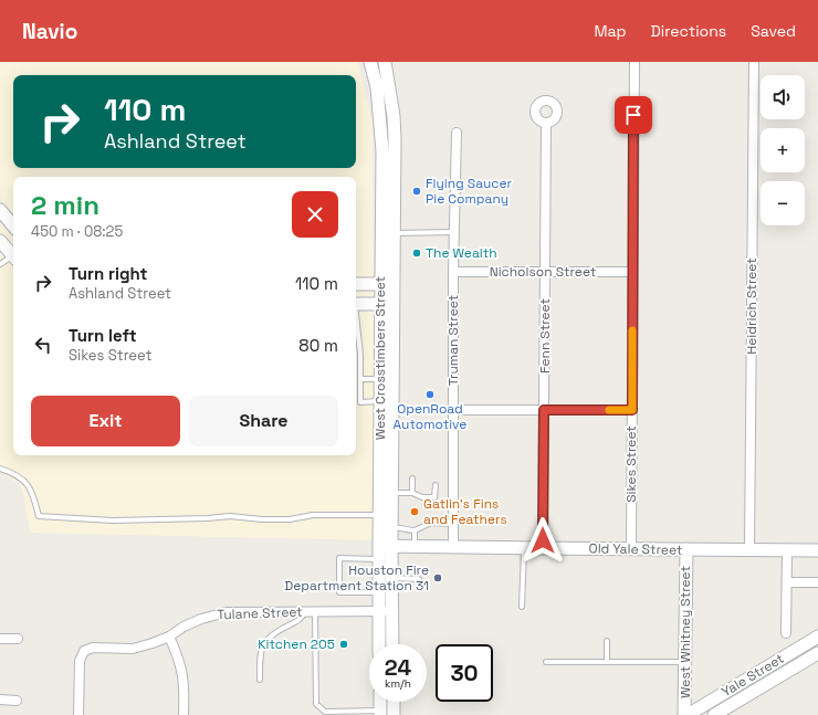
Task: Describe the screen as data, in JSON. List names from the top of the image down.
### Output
{
  "streets": {
    "main road": [
      "West Crosstimbers Street",
      "Old Yale Street",
      "West Whitney Street",
      "Yale Street"
    ],
    "street": [
      "Nicholson Street",
      "Heidrich Street",
      "Fenn Street",
      "Truman Street",
      "Sikes Street",
      "Tulane Street"
    ]
  },
  "crossings": [
    ["Nicholson Street", "Fenn Street"],
    ["Nicholson Street", "Truman Street"],
    ["Nicholson Street", "Sikes Street"],
    ["Heidrich Street", "Old Yale Street"],
    ["Fenn Street", "Old Yale Street"],
    ["Truman Street", "Old Yale Street"],
    ["West Crosstimbers Street", "Old Yale Street"],
    ["West Crosstimbers Street", "Tulane Street"],
    ["Sikes Street", "Old Yale Street"],
    ["Old Yale Street", "West Whitney Street"],
    ["West Whitney Street", "Yale Street"]
  ],
  "places": [
    "Flying Saucer Pie Company",
    "The Wealth",
    "OpenRoad Automotive",
    "Gatlin's Fins and Feathers",
    "Houston Fire Department Station 31",
    "Kitchen 205"
  ],
  "page": {
    "header": "Navio",
    "nav": ["Map", "Directions", "Saved"],
    "map_buttons": ["+", "−"],
    "turn": ["110 m", "Ashland Street"],
    "heading": ["2 min", "450 m · 08:25"],
    "list": [
      {
        "name": "Turn right",
        "note": "Ashland Street",
        "value": "110 m"
      },
      {
        "name": "Turn left",
        "note": "Sikes Street",
        "value": "80 m"
      }
    ],
    "buttons": ["Exit", "Share"],
    "speed": "24 km/h",
    "limit": "30"
  }
}
